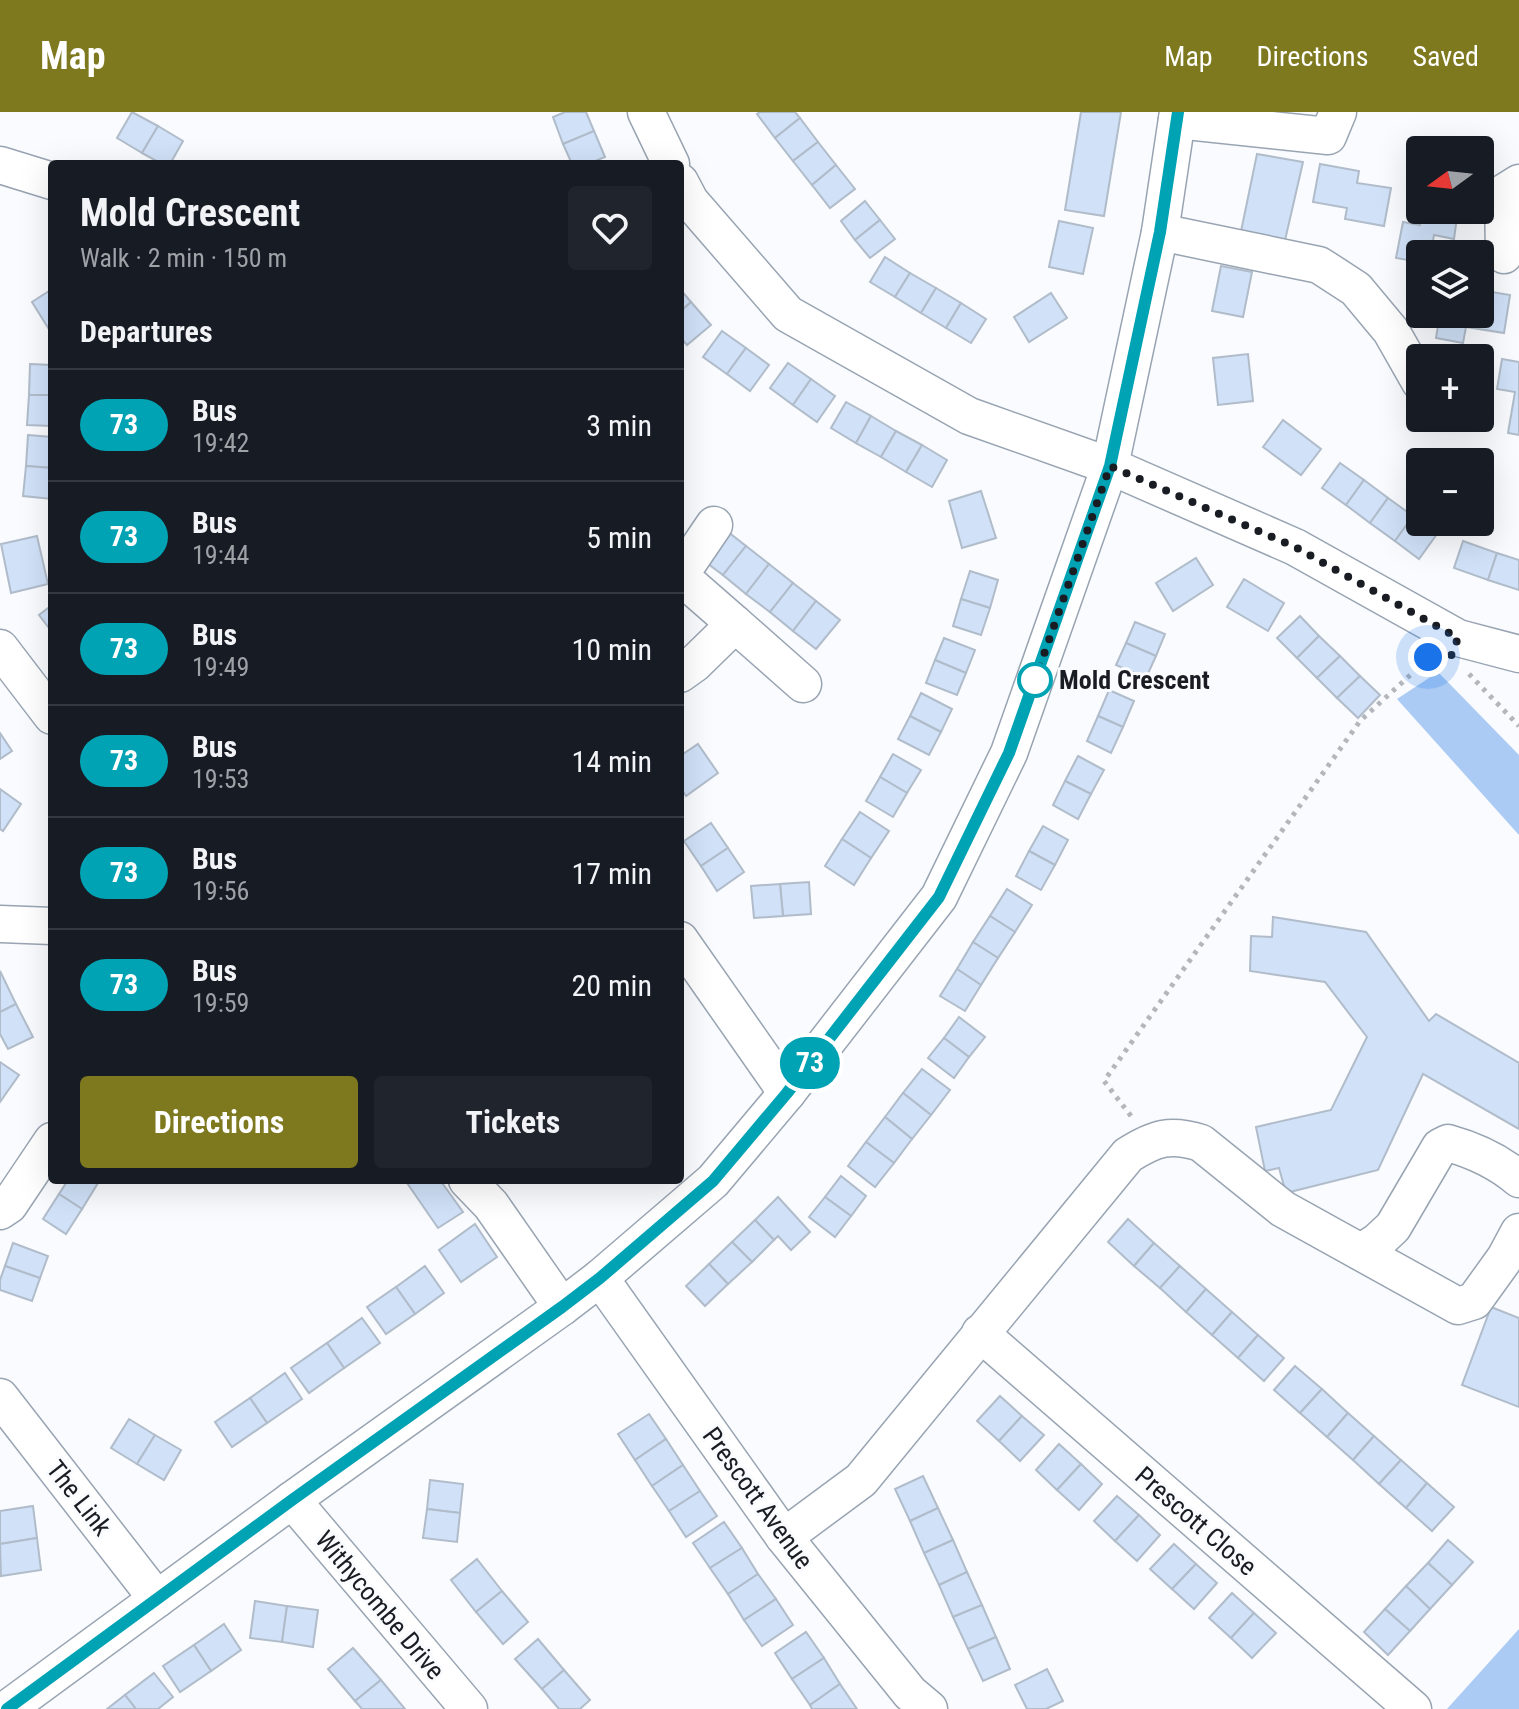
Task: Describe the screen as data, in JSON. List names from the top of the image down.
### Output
{
  "streets": {
    "street": [
      "The Link",
      "Prescott Avenue",
      "Prescott Close",
      "Withycombe Drive"
    ]
  },
  "places": ["Mold Crescent"],
  "lines": ["bus line 73"],
  "north": "left",
  "page": {
    "header": "Map",
    "nav": ["Map", "Directions", "Saved"],
    "on_map": "73",
    "map_buttons": ["+", "−"],
    "heading": [
      ["Mold Crescent", "Walk · 2 min · 150 m"],
      "Departures"
    ],
    "list": [
      {
        "mark": "73",
        "name": "Bus",
        "note": "19:42",
        "value": "3 min"
      },
      {
        "mark": "73",
        "name": "Bus",
        "note": "19:44",
        "value": "5 min"
      },
      {
        "mark": "73",
        "name": "Bus",
        "note": "19:49",
        "value": "10 min"
      },
      {
        "mark": "73",
        "name": "Bus",
        "note": "19:53",
        "value": "14 min"
      },
      {
        "mark": "73",
        "name": "Bus",
        "note": "19:56",
        "value": "17 min"
      },
      {
        "mark": "73",
        "name": "Bus",
        "note": "19:59",
        "value": "20 min"
      }
    ],
    "buttons": ["Directions", "Tickets"]
  }
}
